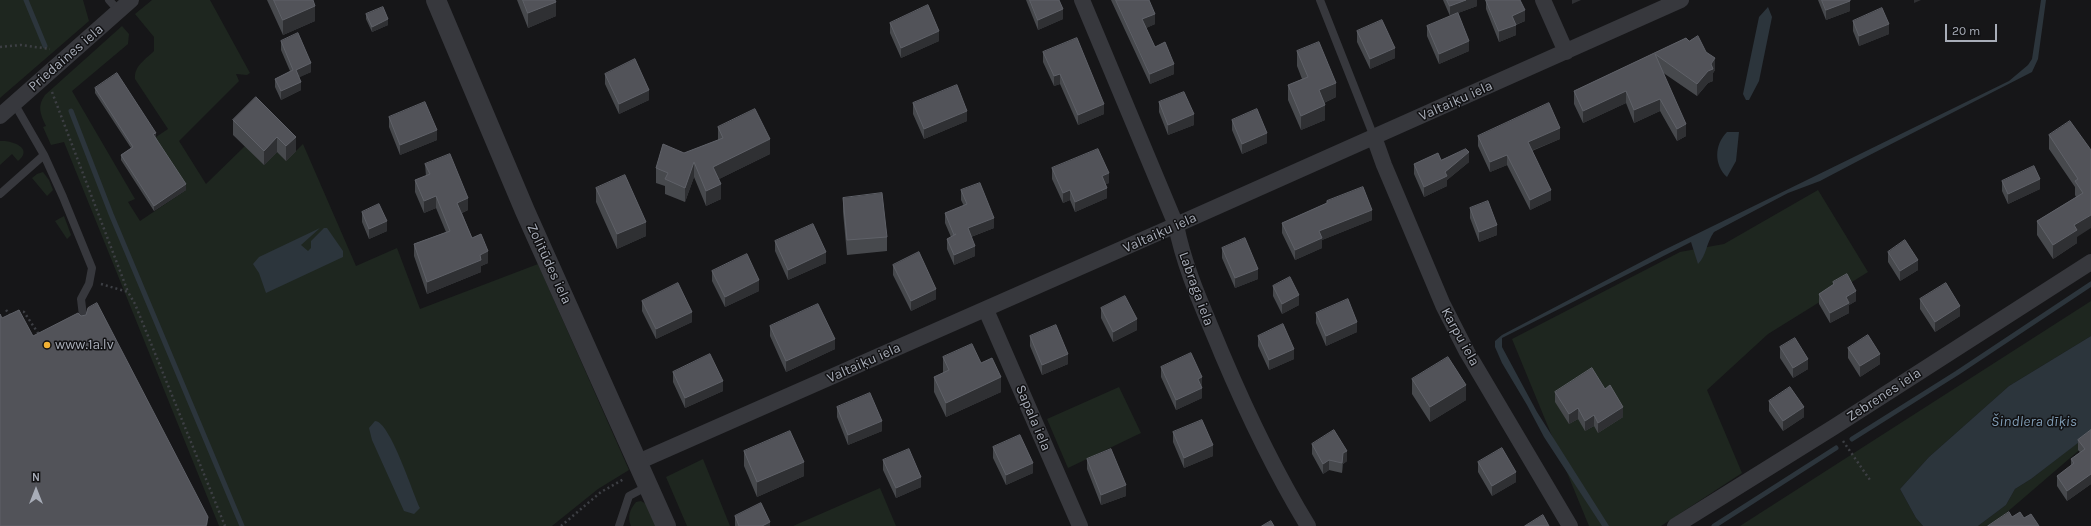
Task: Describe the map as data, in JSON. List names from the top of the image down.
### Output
{
  "streets": {
    "street": [
      "Priedaines iela",
      "Valtaiķu iela",
      "Zolitūdes iela",
      "Labraga iela",
      "Karpu iela",
      "Zebrenes iela",
      "Sapala iela"
    ]
  },
  "crossings": [
    ["Valtaiķu iela", "Zolitūdes iela"],
    ["Valtaiķu iela", "Labraga iela"],
    ["Valtaiķu iela", "Karpu iela"],
    ["Valtaiķu iela", "Sapala iela"]
  ],
  "water": ["Šindlera dīķis"],
  "places": ["www.1a.lv"],
  "scale_bar": "20 m",
  "north": "top"
}
